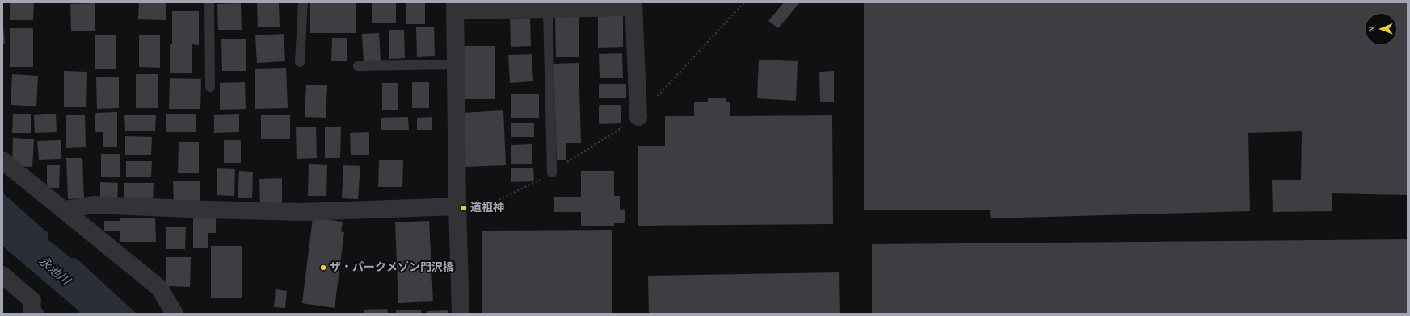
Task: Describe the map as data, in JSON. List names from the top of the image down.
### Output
{
  "water": ["永池川"],
  "places": ["道祖神", "ザ・パークメゾン門沢橋"],
  "north": "left"
}
